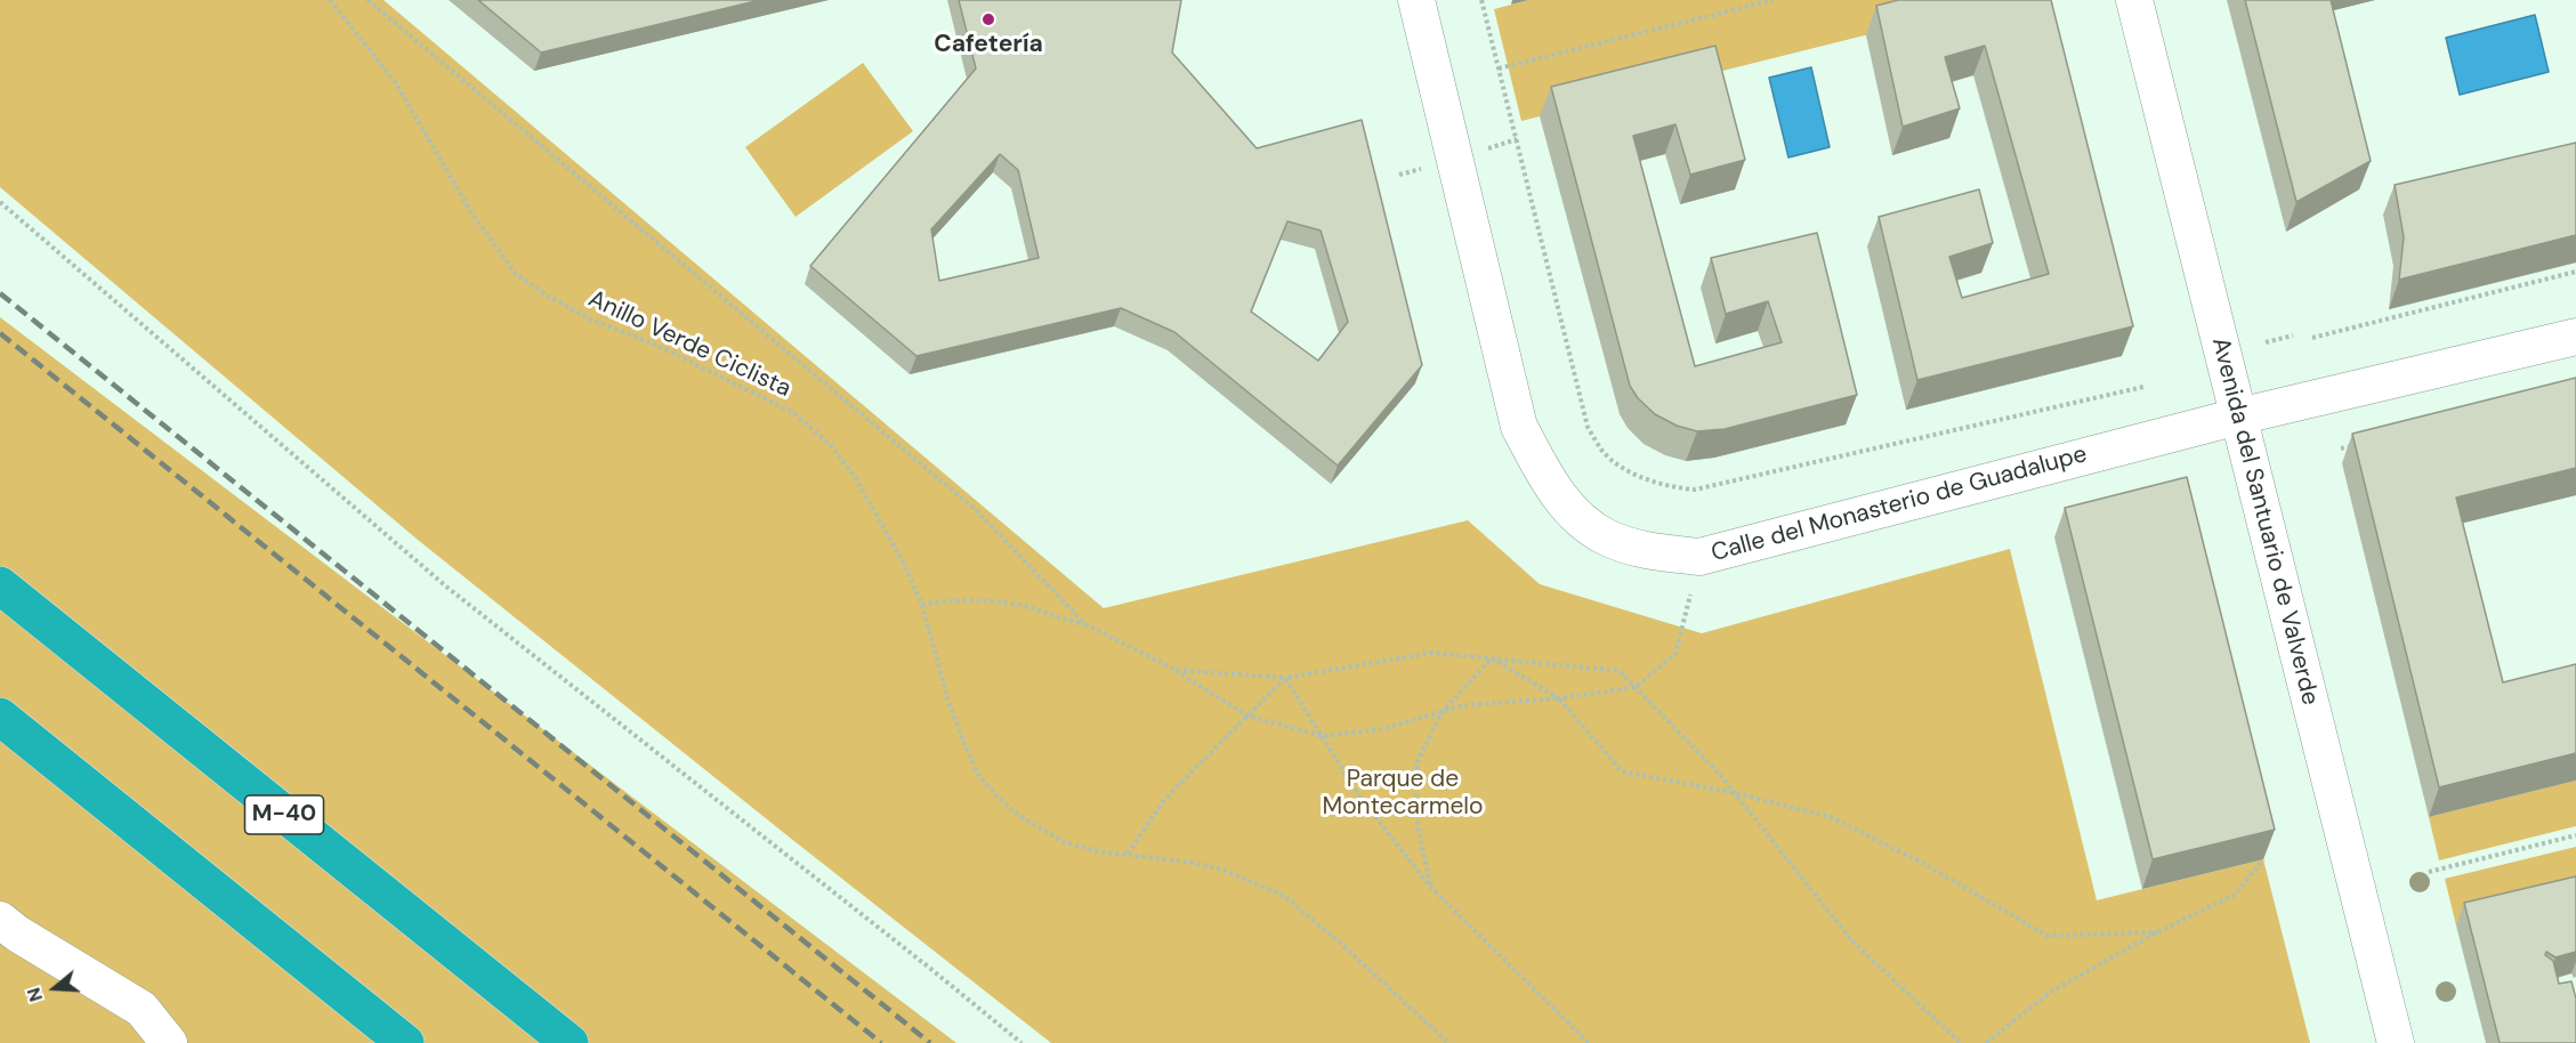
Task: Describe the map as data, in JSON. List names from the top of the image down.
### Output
{
  "streets": {
    "highway": ["M-40"],
    "street": ["Calle del Monasterio de Guadalupe", "Avenida del Santuario de Valverde"],
    "path": ["Anillo Verde Ciclista"]
  },
  "crossings": [
    ["Calle del Monasterio de Guadalupe", "Avenida del Santuario de Valverde"]
  ],
  "parks": ["Parque de Montecarmelo"],
  "places": ["Cafetería"],
  "north": "left"
}
